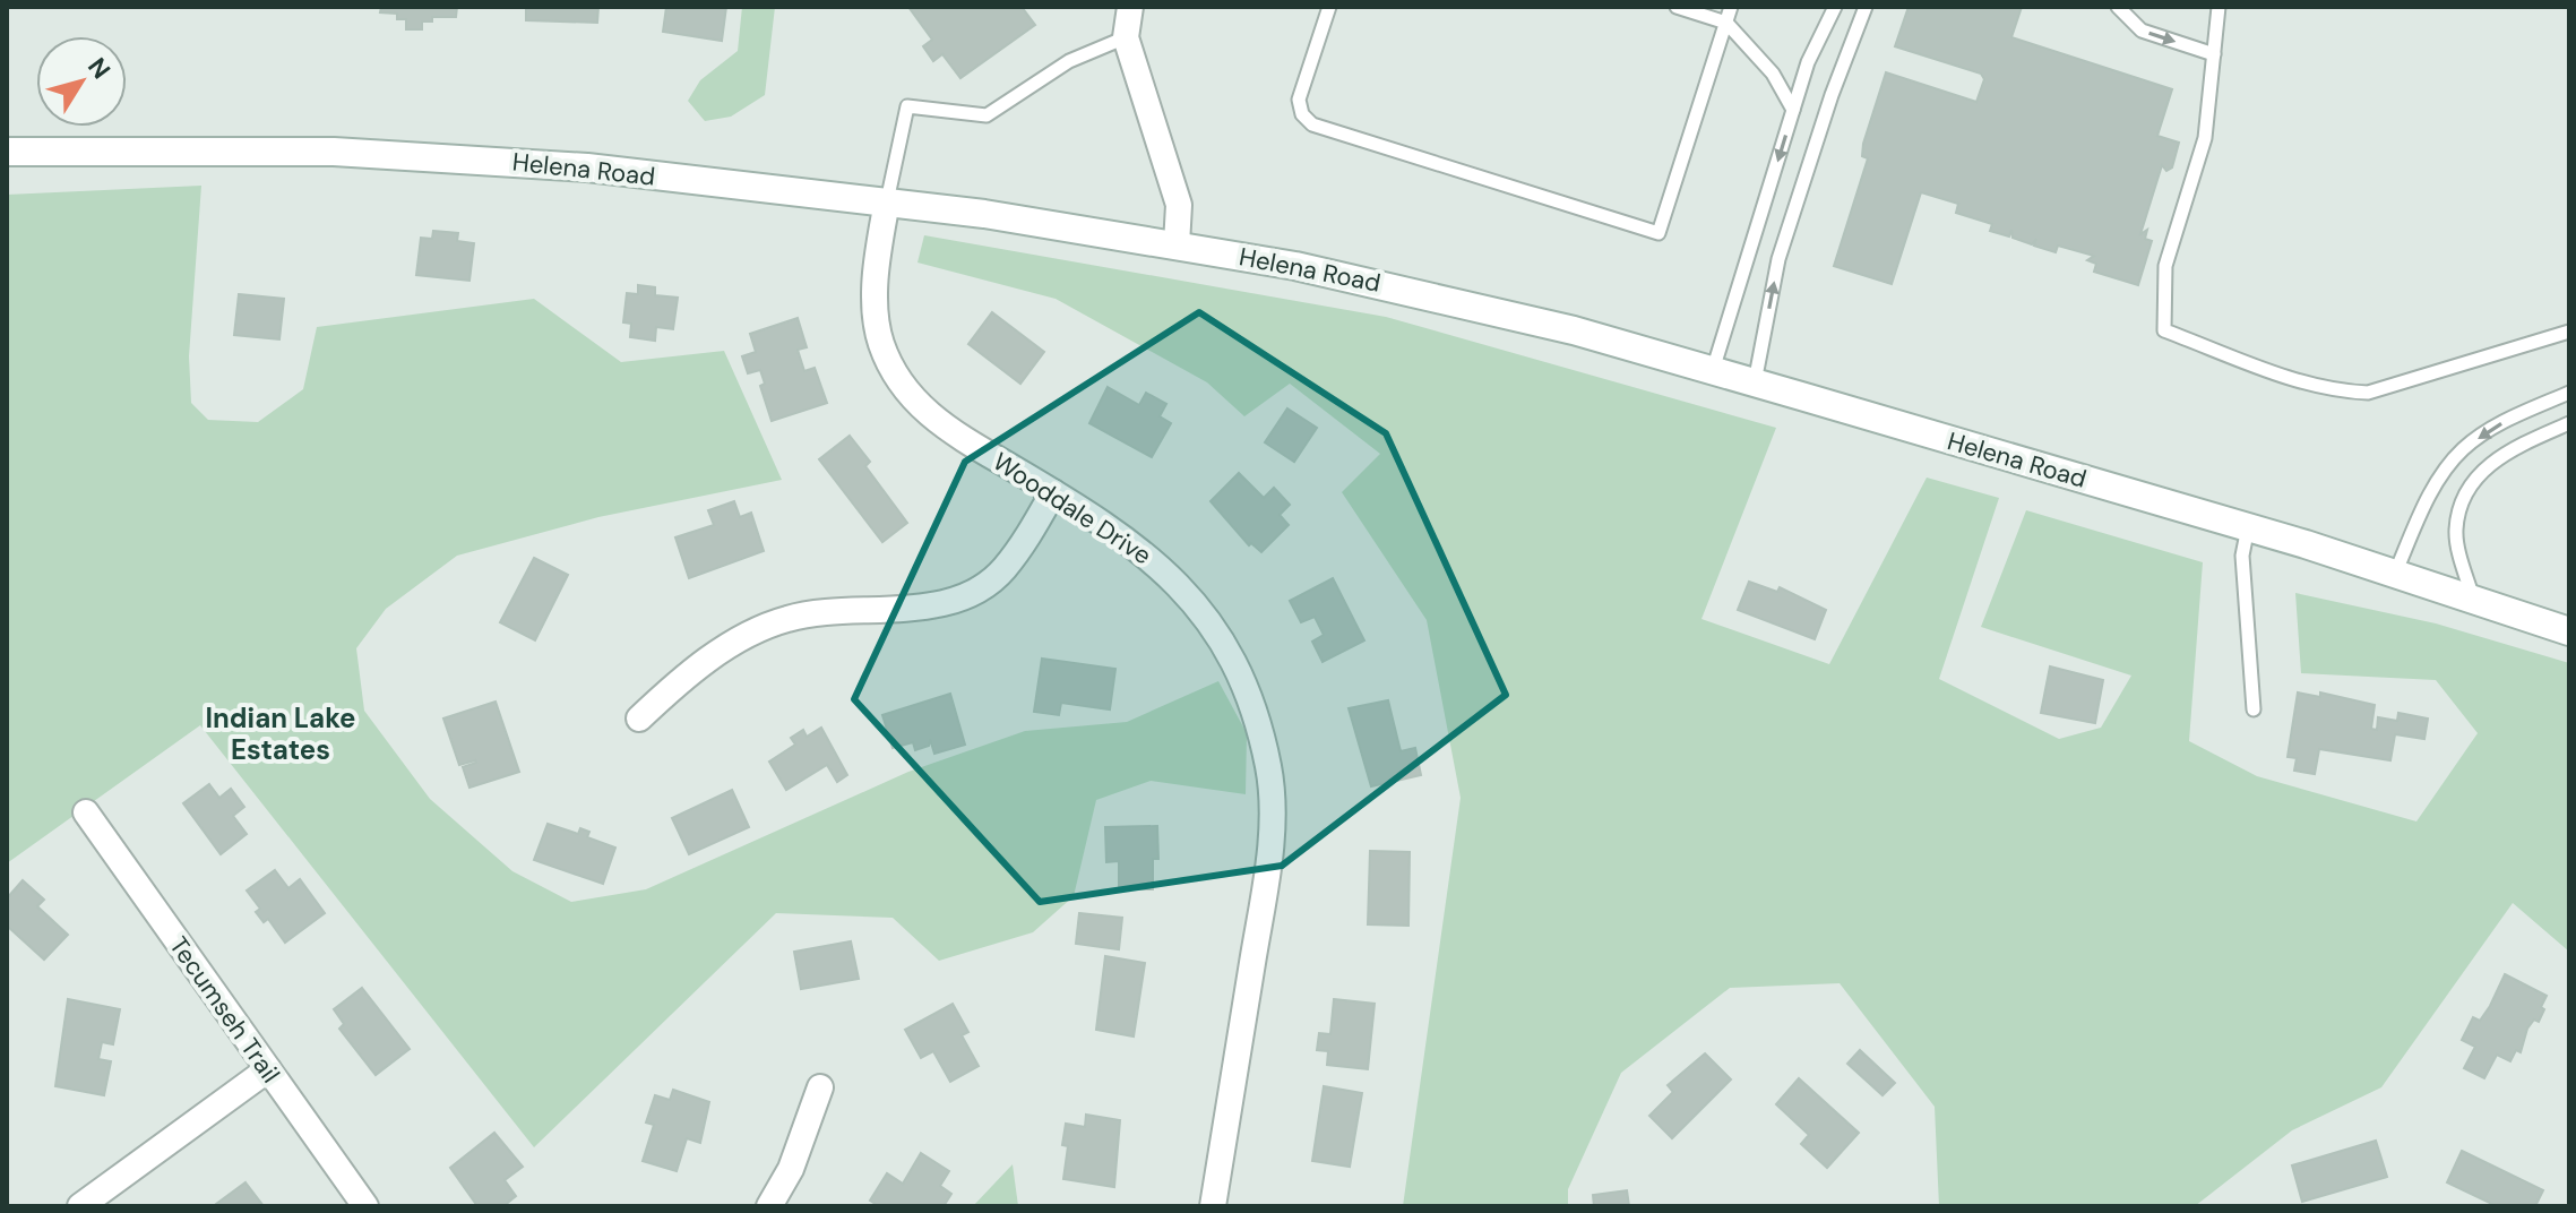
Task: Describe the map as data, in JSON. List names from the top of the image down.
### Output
{
  "streets": {
    "main road": ["Helena Road"],
    "street": ["Wooddale Drive", "Tecumseh Trail"]
  },
  "crossings": [
    ["Helena Road", "Wooddale Drive"]
  ],
  "districts": ["Indian Lake Estates"],
  "north": "top right"
}
